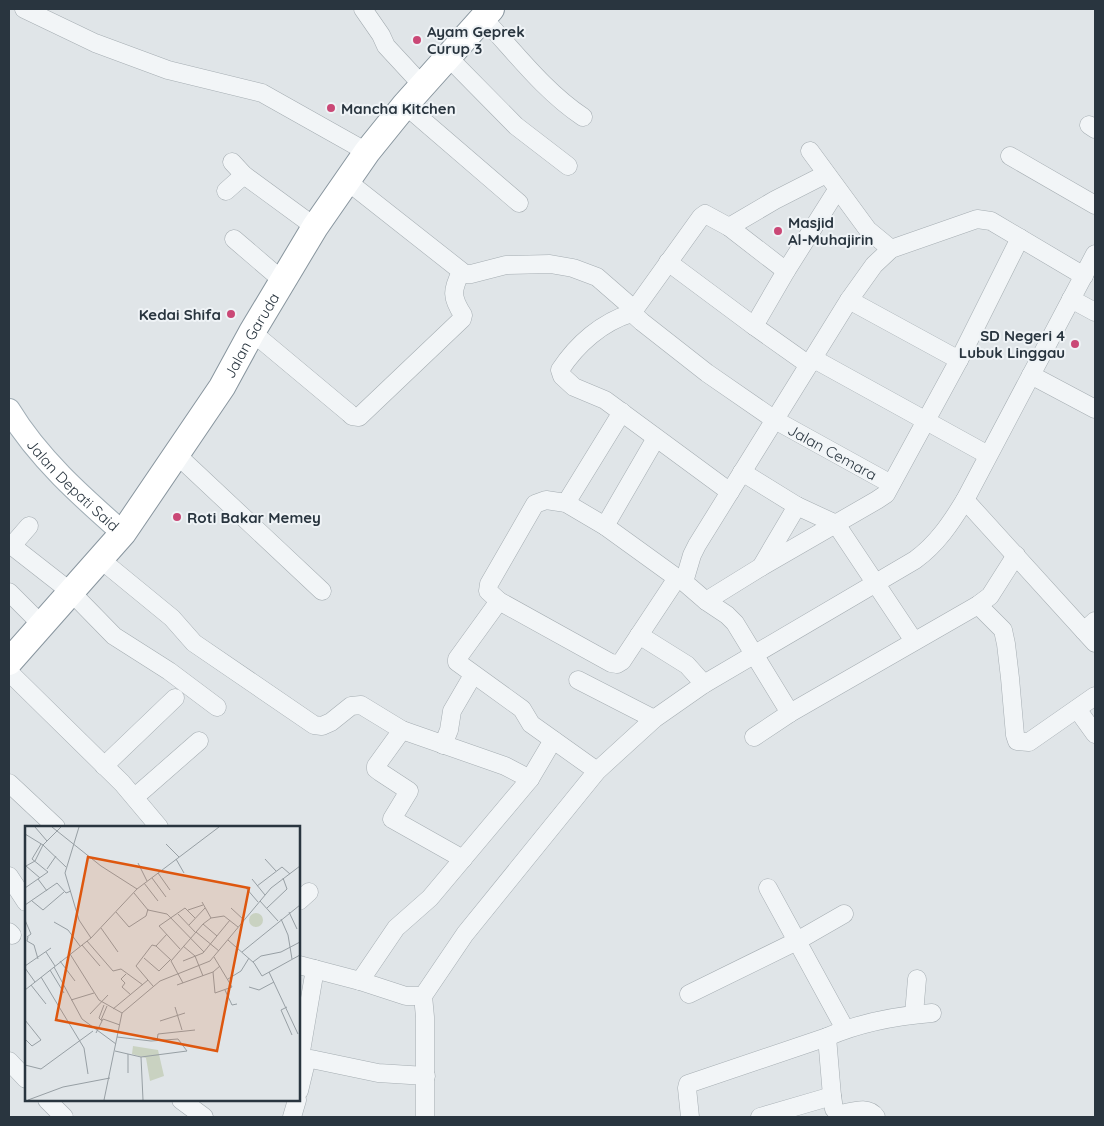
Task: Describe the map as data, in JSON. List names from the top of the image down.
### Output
{
  "streets": {
    "highway": ["Jalan Garuda"],
    "main road": ["Jalan Depati Said"],
    "street": ["Jalan Cemara"]
  },
  "crossings": [
    ["Jalan Garuda", "Jalan Depati Said"]
  ],
  "places": [
    "Ayam Geprek Curup 3",
    "Mancha Kitchen",
    "Masjid Al-Muhajirin",
    "Kedai Shifa",
    "SD Negeri 4 Lubuk Linggau",
    "Roti Bakar Memey"
  ]
}
